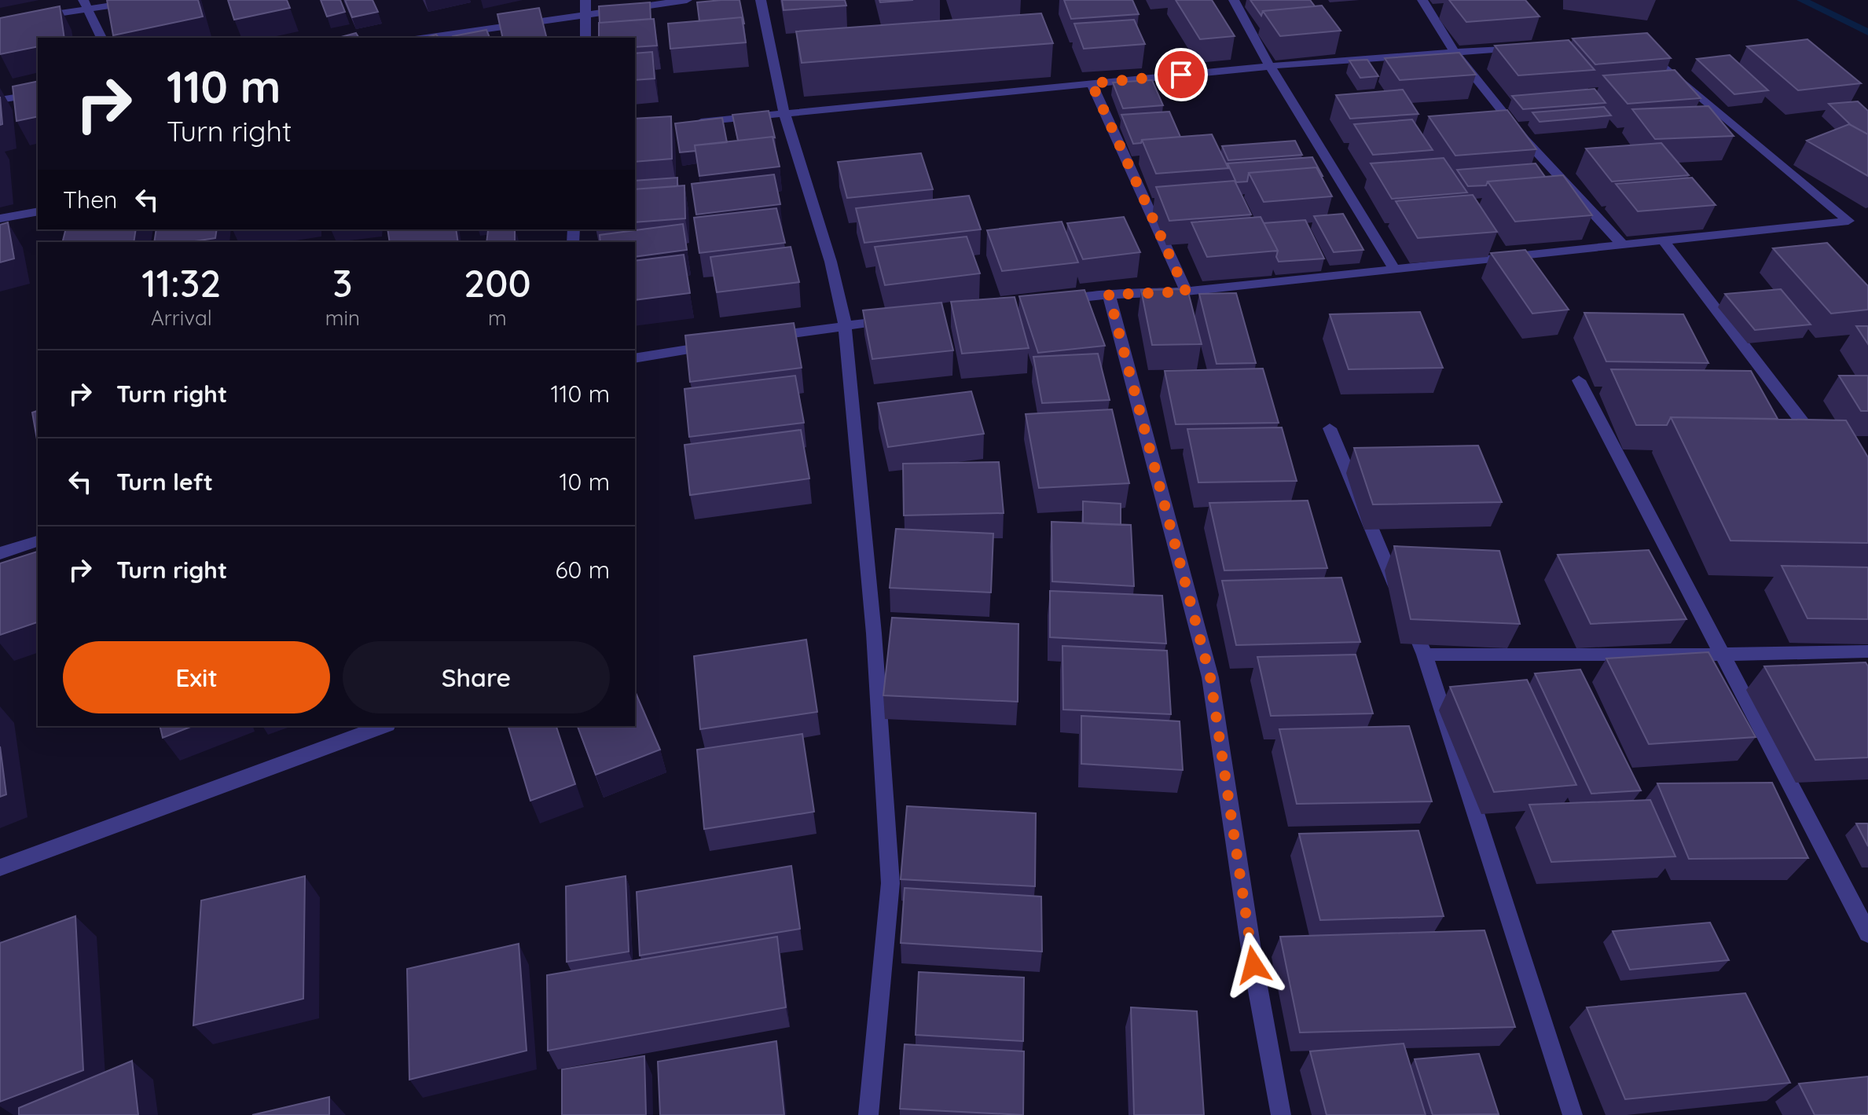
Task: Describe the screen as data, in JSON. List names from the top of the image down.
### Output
{
  "page": {
    "turn": ["110 m", "Turn right"],
    "then": "Then",
    "eta": [
      "11:32",
      "Arrival",
      "3",
      "min",
      "200",
      "m"
    ],
    "list": [
      {
        "name": "Turn right",
        "value": "110 m"
      },
      {
        "name": "Turn left",
        "value": "10 m"
      },
      {
        "name": "Turn right",
        "value": "60 m"
      }
    ],
    "buttons": ["Exit", "Share"]
  }
}
